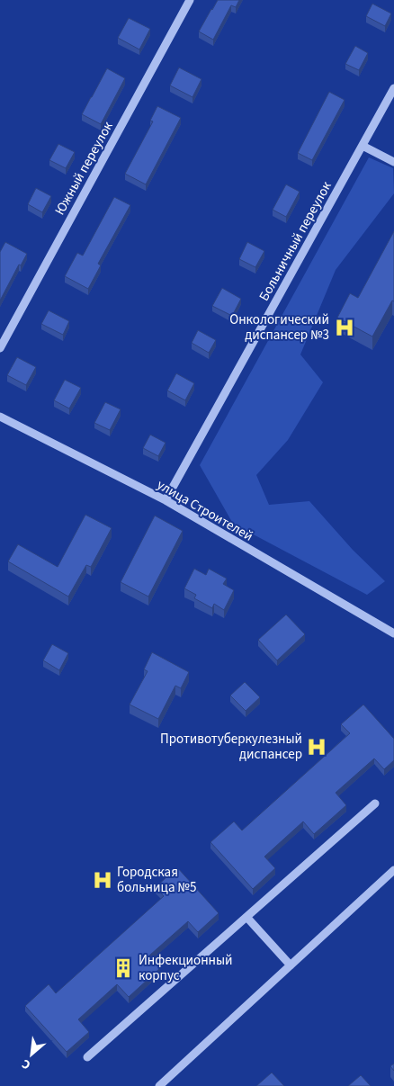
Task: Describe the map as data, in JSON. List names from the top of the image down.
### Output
{
  "streets": {
    "street": ["Южный переулок", "Больничный переулок", "улица Строителей"]
  },
  "crossings": [
    ["Больничный переулок", "улица Строителей"]
  ],
  "places": {
    "hospital": ["Онкологический диспансер №3", "Противотуберкулезный диспансер", "Городская больница №5"],
    "building": ["Инфекционный корпус"]
  },
  "north": "bottom left"
}
